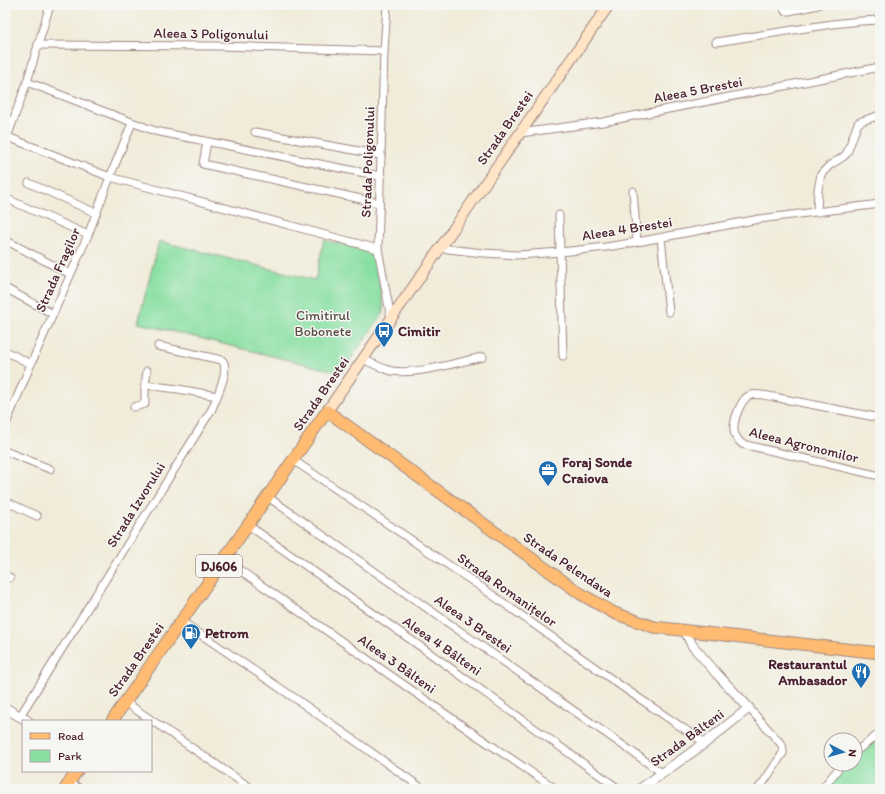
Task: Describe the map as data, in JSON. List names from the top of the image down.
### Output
{
  "streets": {
    "main road": ["Strada Brestei", "Strada Pelendava", "DJ606"],
    "street": [
      "Aleea 3 Poligonului",
      "Aleea 5 Brestei",
      "Strada Poligonului",
      "Aleea 4 Brestei",
      "Strada Fragilor",
      "Aleea Agronomilor",
      "Strada Izvorului",
      "Strada Romanițelor",
      "Aleea 3 Brestei",
      "Aleea 4 Bâlteni",
      "Aleea 3 Bâlteni",
      "Strada Bâlteni"
    ]
  },
  "crossings": [
    ["Aleea 3 Poligonului", "Strada Poligonului"],
    ["Aleea 5 Brestei", "Strada Brestei"],
    ["Strada Brestei", "Strada Poligonului"],
    ["Strada Brestei", "Aleea 4 Brestei"],
    ["Strada Brestei", "Strada Pelendava"],
    ["Strada Brestei", "Strada Romanițelor"],
    ["Strada Brestei", "Aleea 3 Brestei"],
    ["Strada Brestei", "Aleea 4 Bâlteni"],
    ["Strada Brestei", "Aleea 3 Bâlteni"],
    ["Strada Romanițelor", "Strada Bâlteni"],
    ["Aleea 3 Brestei", "Strada Bâlteni"]
  ],
  "parks": ["Cimitirul Bobonete"],
  "places": {
    "bus stop": ["Cimitir"],
    "office": ["Foraj Sonde Craiova"],
    "fuel station": ["Petrom"],
    "restaurant": ["Restaurantul Ambasador"]
  },
  "legend": ["Road", "Park"],
  "north": "right"
}
